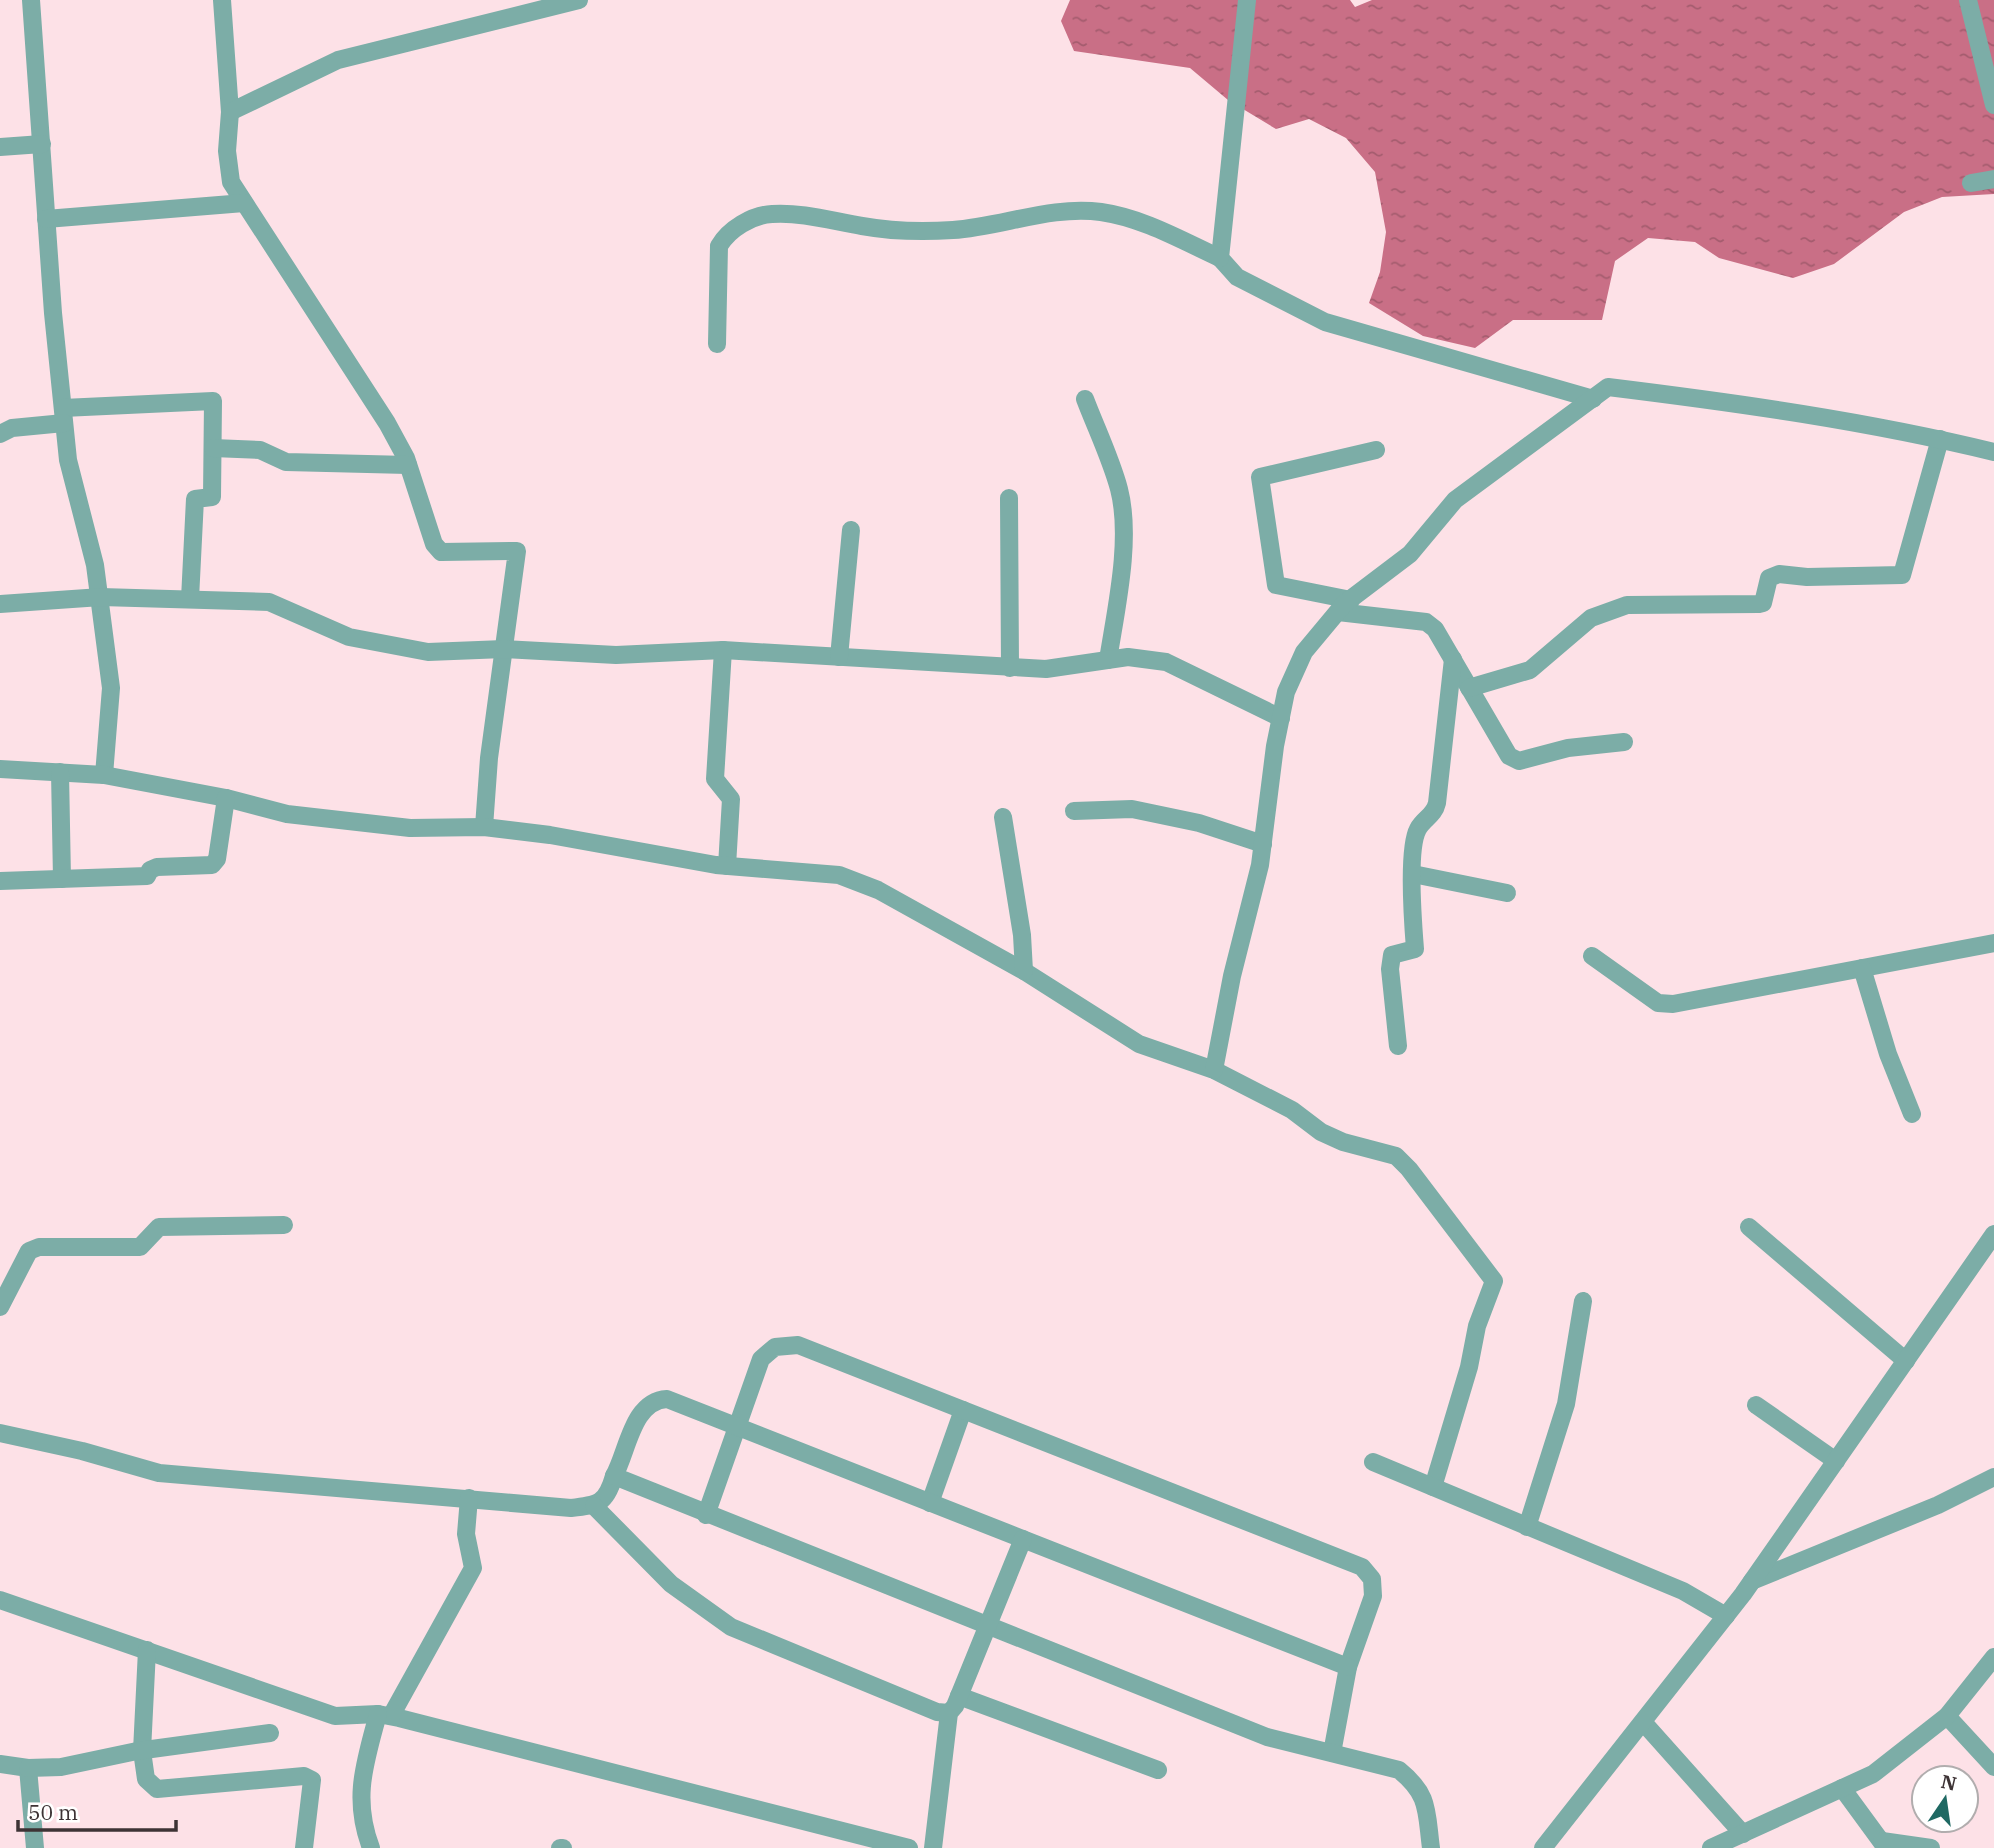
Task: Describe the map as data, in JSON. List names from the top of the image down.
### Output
{
  "scale_bar": "50 m",
  "north": "top"
}
